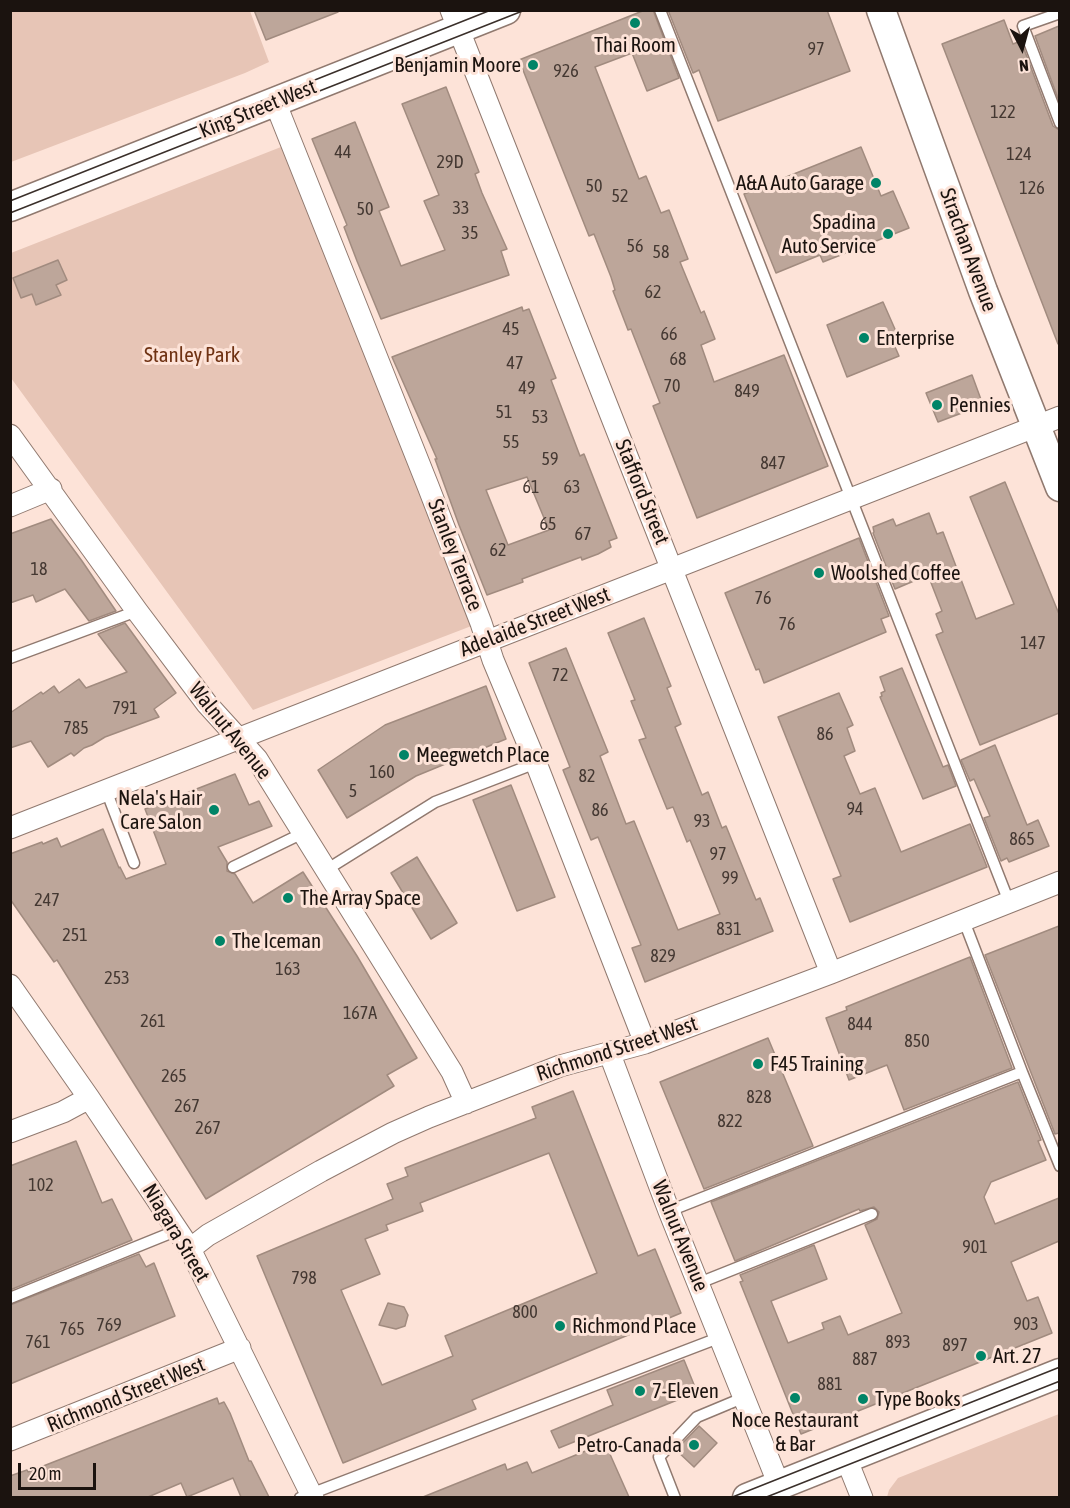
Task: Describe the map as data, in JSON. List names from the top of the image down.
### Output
{
  "streets": {
    "main road": ["King Street West", "Strachan Avenue"],
    "street": [
      "Stafford Street",
      "Stanley Terrace",
      "Adelaide Street West",
      "Walnut Avenue",
      "Richmond Street West",
      "Niagara Street"
    ]
  },
  "crossings": [
    ["King Street West", "Stafford Street"],
    ["King Street West", "Stanley Terrace"],
    ["Strachan Avenue", "Adelaide Street West"],
    ["Stafford Street", "Adelaide Street West"],
    ["Stafford Street", "Richmond Street West"],
    ["Stanley Terrace", "Adelaide Street West"],
    ["Stanley Terrace", "Richmond Street West"],
    ["Adelaide Street West", "Walnut Avenue"],
    ["Walnut Avenue", "Richmond Street West"],
    ["Richmond Street West", "Niagara Street"]
  ],
  "parks": ["Stanley Park"],
  "places": [
    "Thai Room",
    "Benjamin Moore",
    "A&A Auto Garage",
    "Spadina Auto Service",
    "Enterprise",
    "Pennies",
    "Woolshed Coffee",
    "Meegwetch Place",
    "Nela's Hair Care Salon",
    "The Array Space",
    "The Iceman",
    "F45 Training",
    "Richmond Place",
    "Art. 27",
    "7-Eleven",
    "Noce Restaurant & Bar",
    "Type Books",
    "Petro-Canada"
  ],
  "house_numbers": [
    "97",
    "926",
    "122",
    "44",
    "124",
    "29D",
    "50",
    "126",
    "52",
    "33",
    "50",
    "35",
    "56",
    "58",
    "62",
    "45",
    "66",
    "68",
    "47",
    "70",
    "49",
    "849",
    "51",
    "53",
    "55",
    "59",
    "847",
    "61",
    "63",
    "65",
    "67",
    "62",
    "18",
    "76",
    "76",
    "147",
    "72",
    "791",
    "785",
    "86",
    "160",
    "82",
    "5",
    "94",
    "86",
    "93",
    "865",
    "97",
    "99",
    "247",
    "831",
    "251",
    "829",
    "163",
    "253",
    "167A",
    "261",
    "844",
    "850",
    "265",
    "828",
    "267",
    "822",
    "267",
    "102",
    "901",
    "798",
    "800",
    "903",
    "769",
    "765",
    "761",
    "893",
    "897",
    "887",
    "881"
  ],
  "scale_bar": "20 m",
  "north": "bottom"
}
